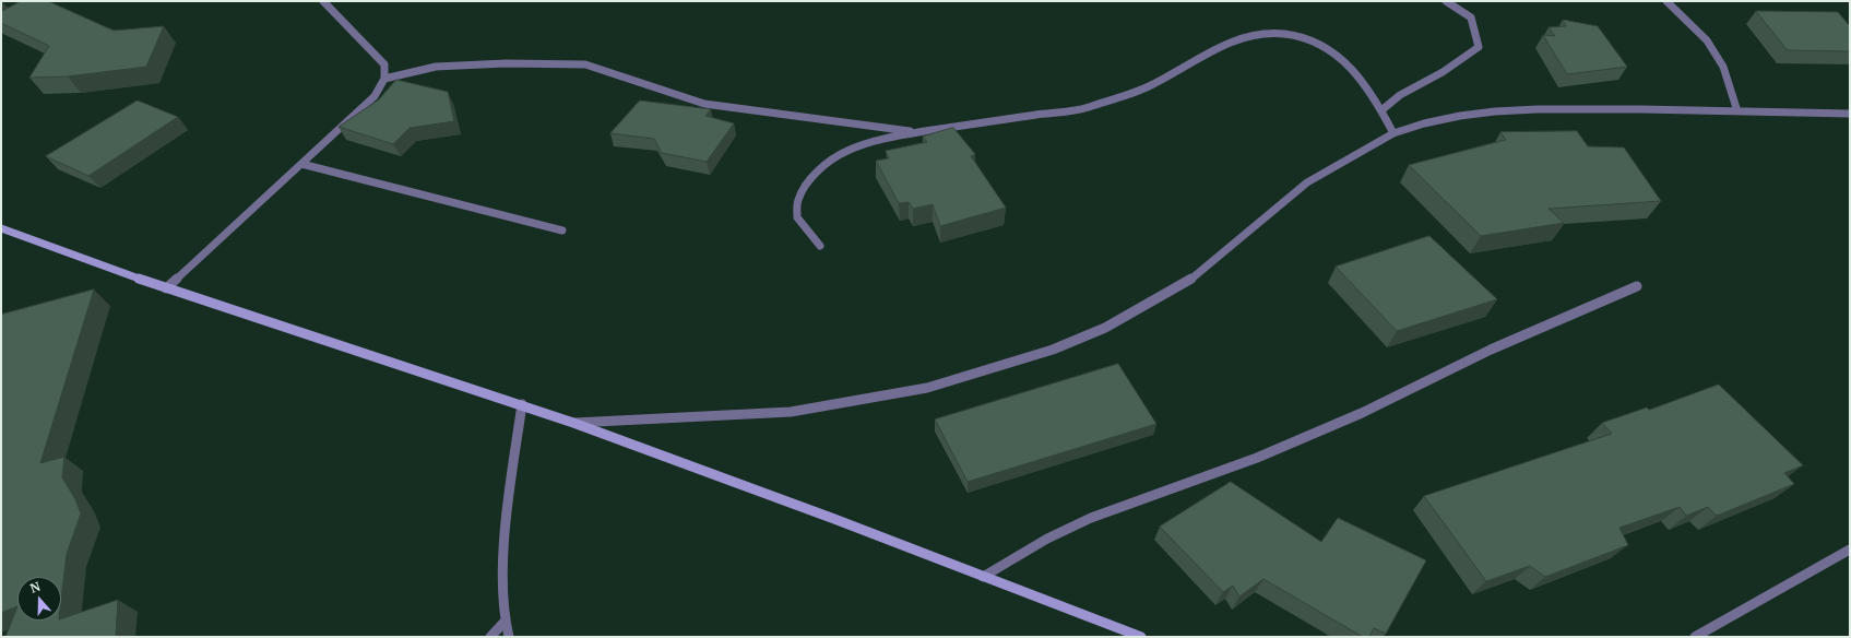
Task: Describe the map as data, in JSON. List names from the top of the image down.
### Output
{
  "north": "top"
}
